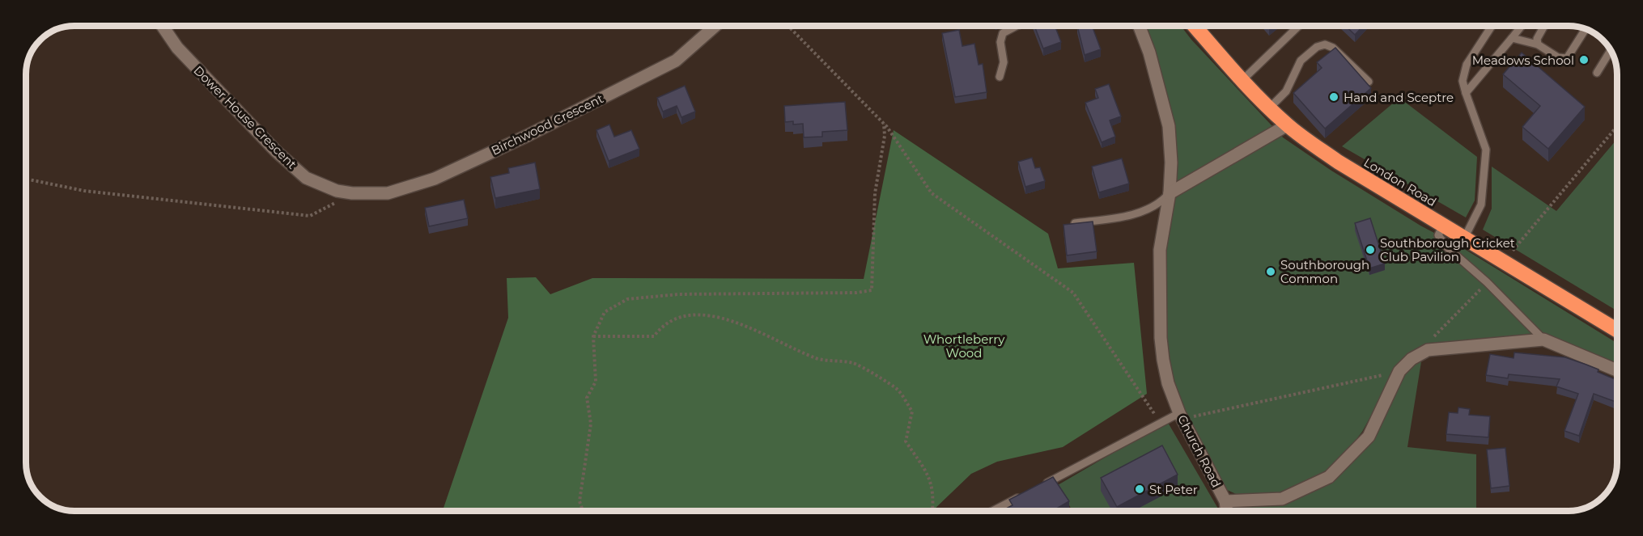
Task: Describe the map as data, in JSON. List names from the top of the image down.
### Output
{
  "streets": {
    "highway": ["London Road"],
    "street": ["Dower House Crescent", "Birchwood Crescent", "Church Road"]
  },
  "crossings": [
    ["Dower House Crescent", "Birchwood Crescent"]
  ],
  "parks": ["Whortleberry Wood"],
  "places": [
    "Meadows School",
    "Hand and Sceptre",
    "Southborough Cricket Club Pavilion",
    "Southborough Common",
    "St Peter"
  ]
}
